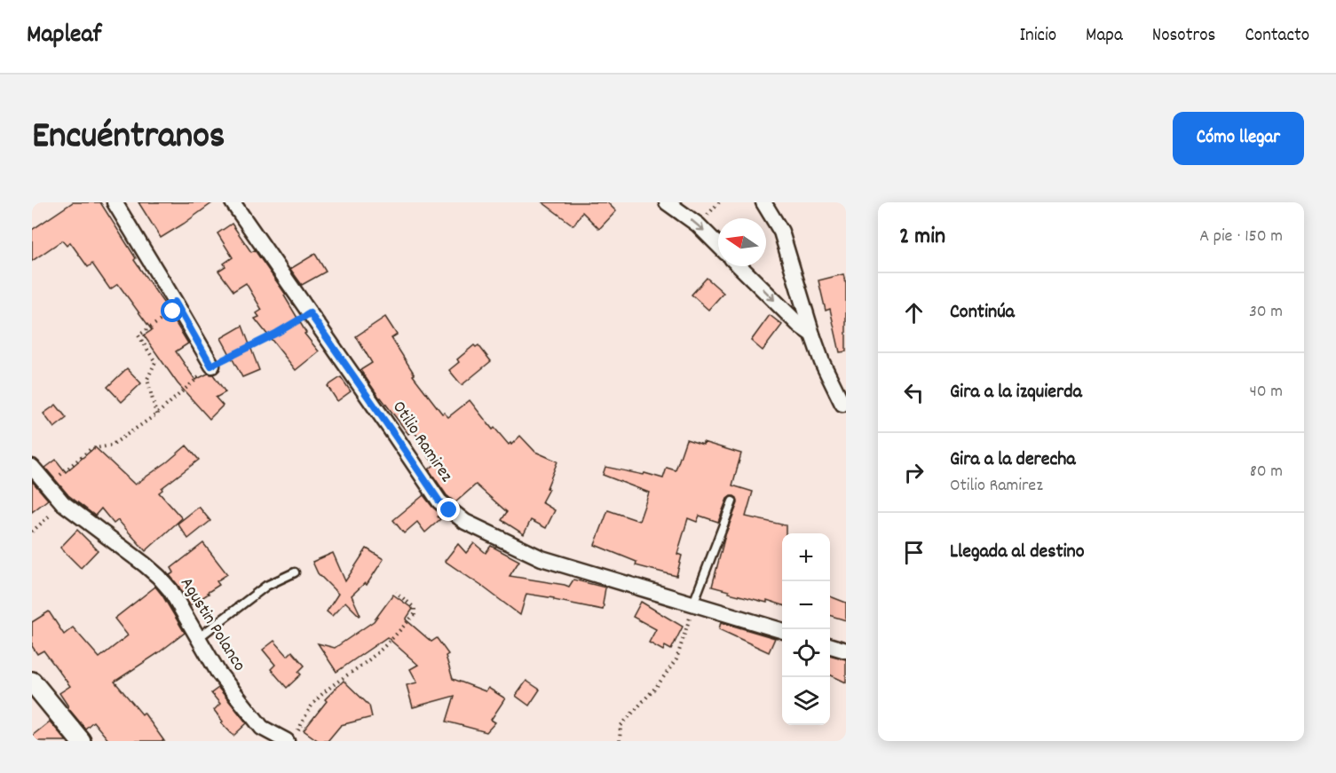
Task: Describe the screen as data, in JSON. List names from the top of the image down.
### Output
{
  "streets": {
    "street": ["Otilio Ramirez", "Agustin Polanco"]
  },
  "north": "left",
  "page": {
    "header": "Mapleaf",
    "nav": [
      "Inicio",
      "Mapa",
      "Nosotros",
      "Contacto"
    ],
    "title": "Encuéntranos",
    "buttons": "Cómo llegar",
    "heading": ["2 min", "A pie · 150 m"],
    "list": [
      ["Continúa", "30 m"],
      ["Gira a la izquierda", "40 m"],
      ["Gira a la derecha", "Otilio Ramirez", "80 m"],
      "Llegada al destino"
    ],
    "map_buttons": ["+", "−"]
  }
}
